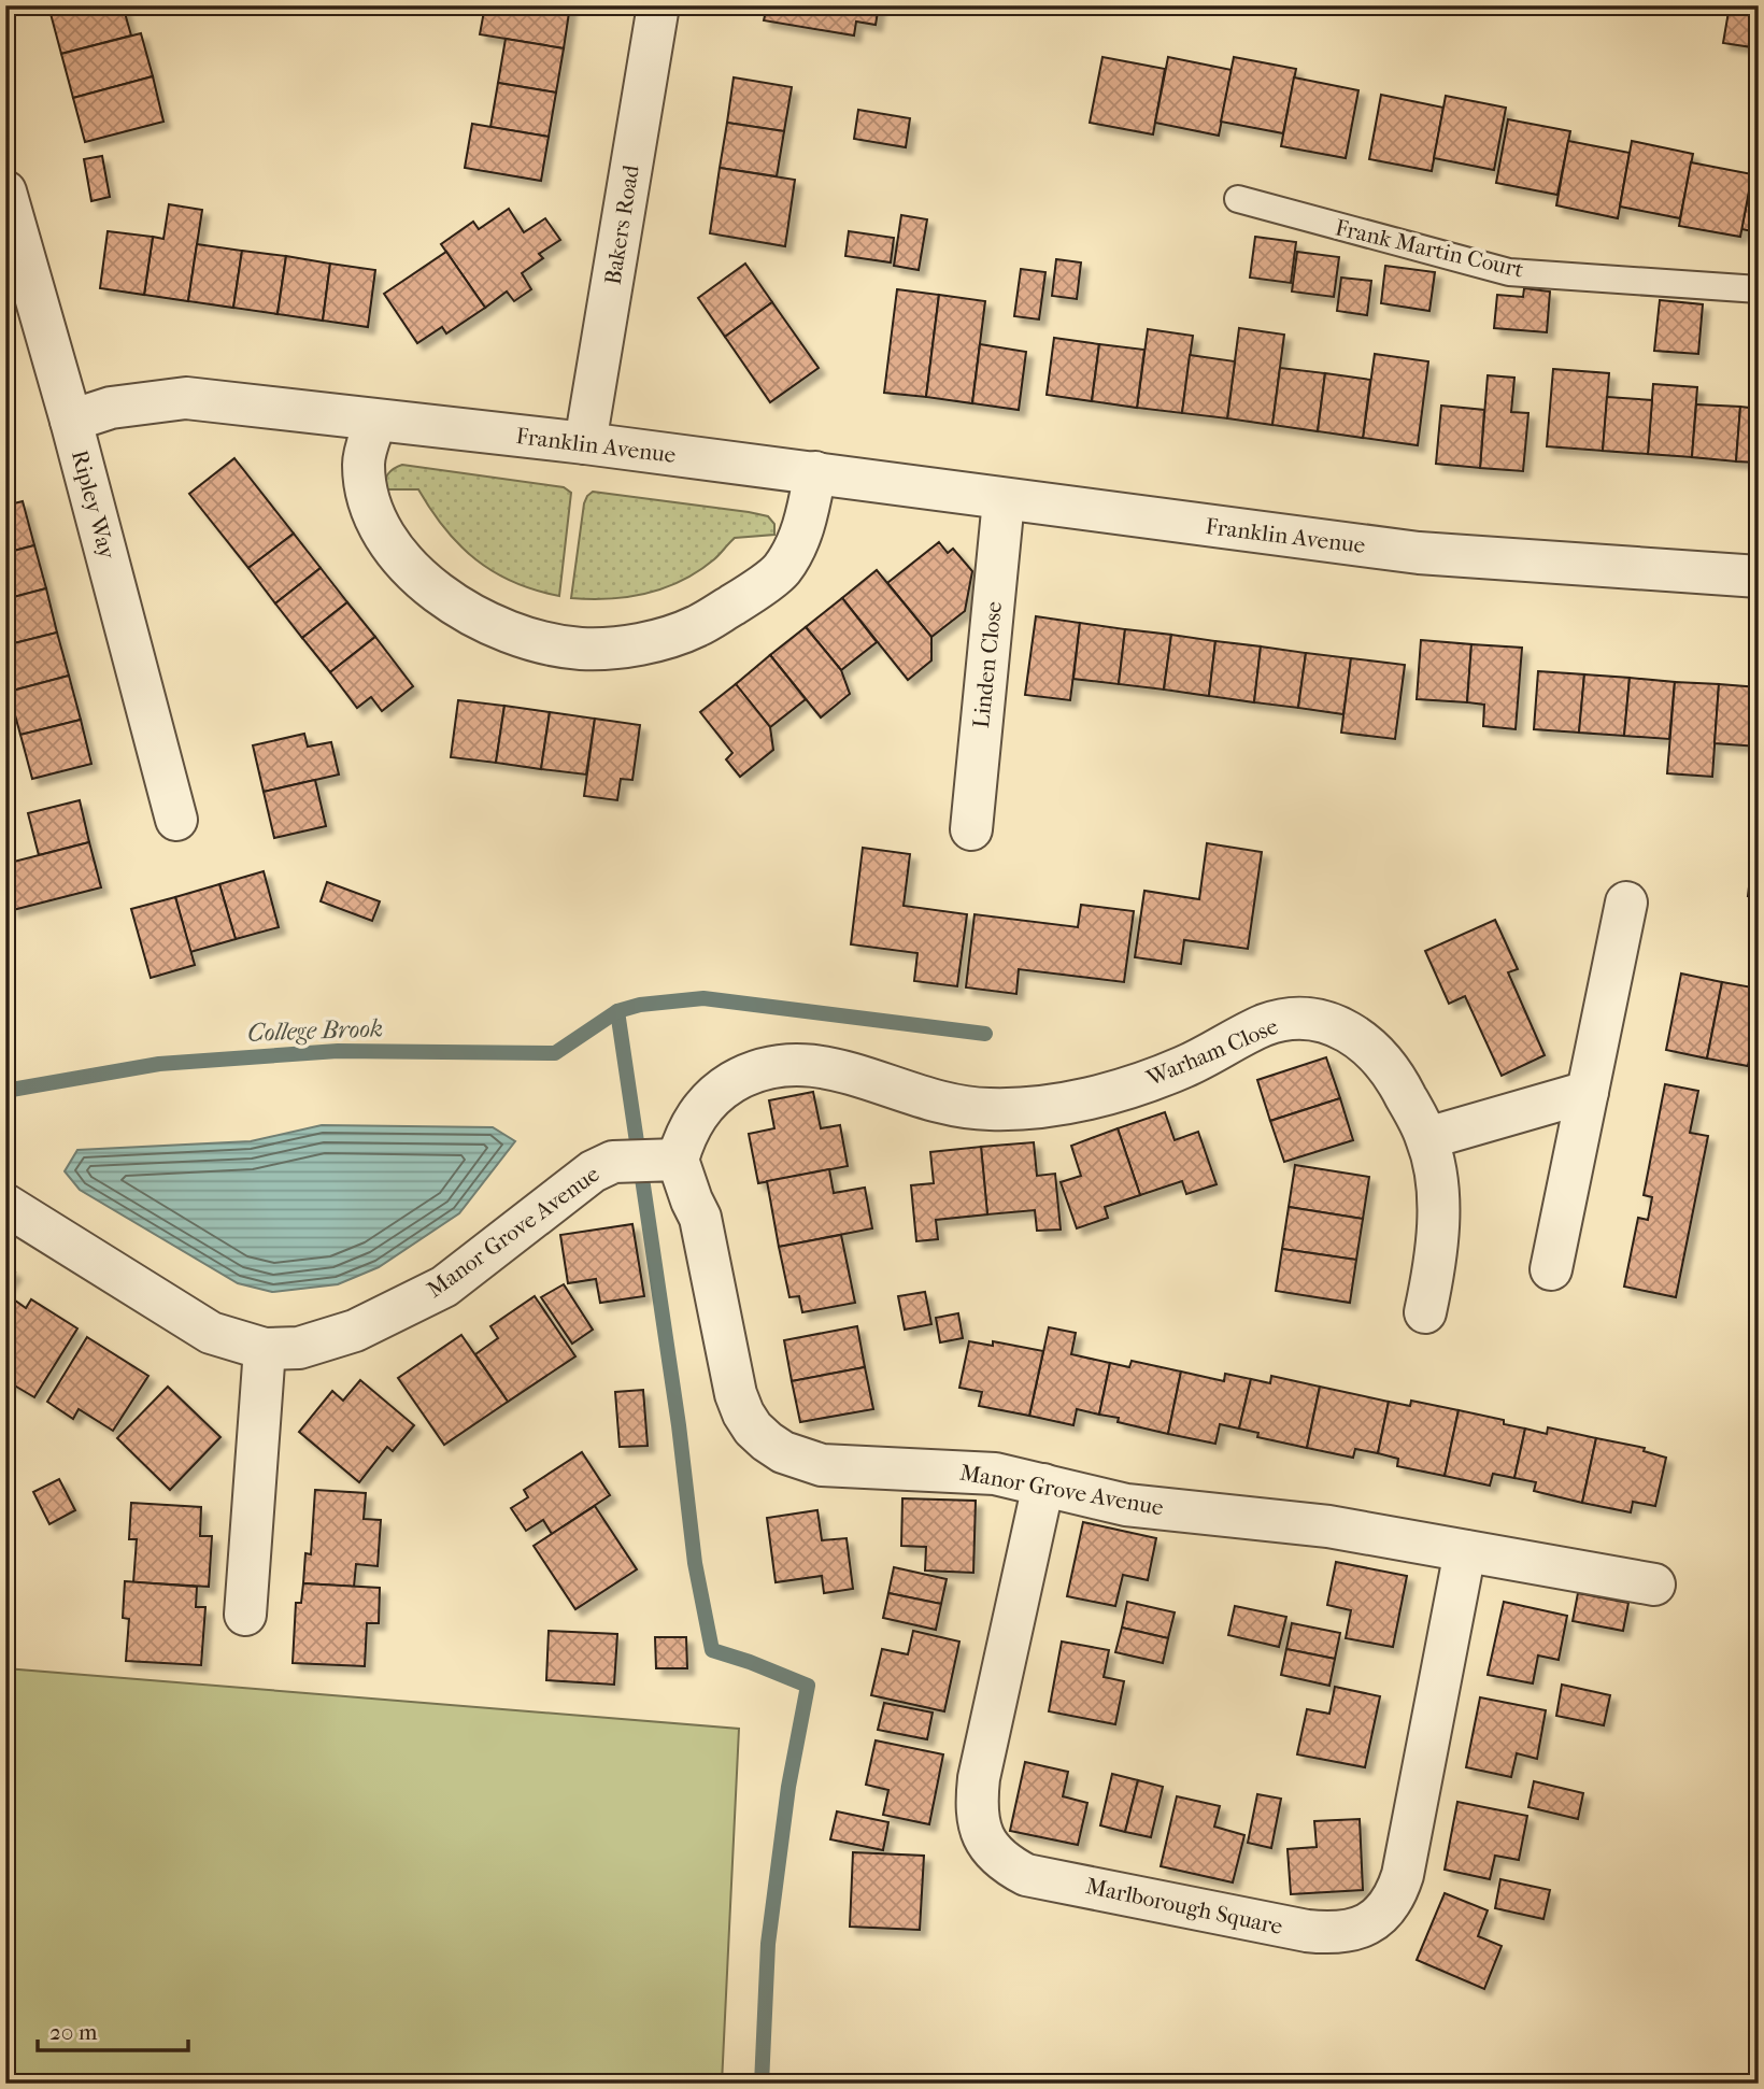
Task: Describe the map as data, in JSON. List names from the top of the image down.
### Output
{
  "streets": {
    "street": [
      "Bakers Road",
      "Franklin Avenue",
      "Ripley Way",
      "Linden Close",
      "Warham Close",
      "Manor Grove Avenue",
      "Marlborough Square"
    ],
    "lane": ["Frank Martin Court"]
  },
  "crossings": [
    ["Bakers Road", "Franklin Avenue"],
    ["Franklin Avenue", "Ripley Way"],
    ["Franklin Avenue", "Linden Close"],
    ["Warham Close", "Manor Grove Avenue"],
    ["Manor Grove Avenue", "Marlborough Square"]
  ],
  "water": ["College Brook"],
  "scale_bar": "20 m"
}
